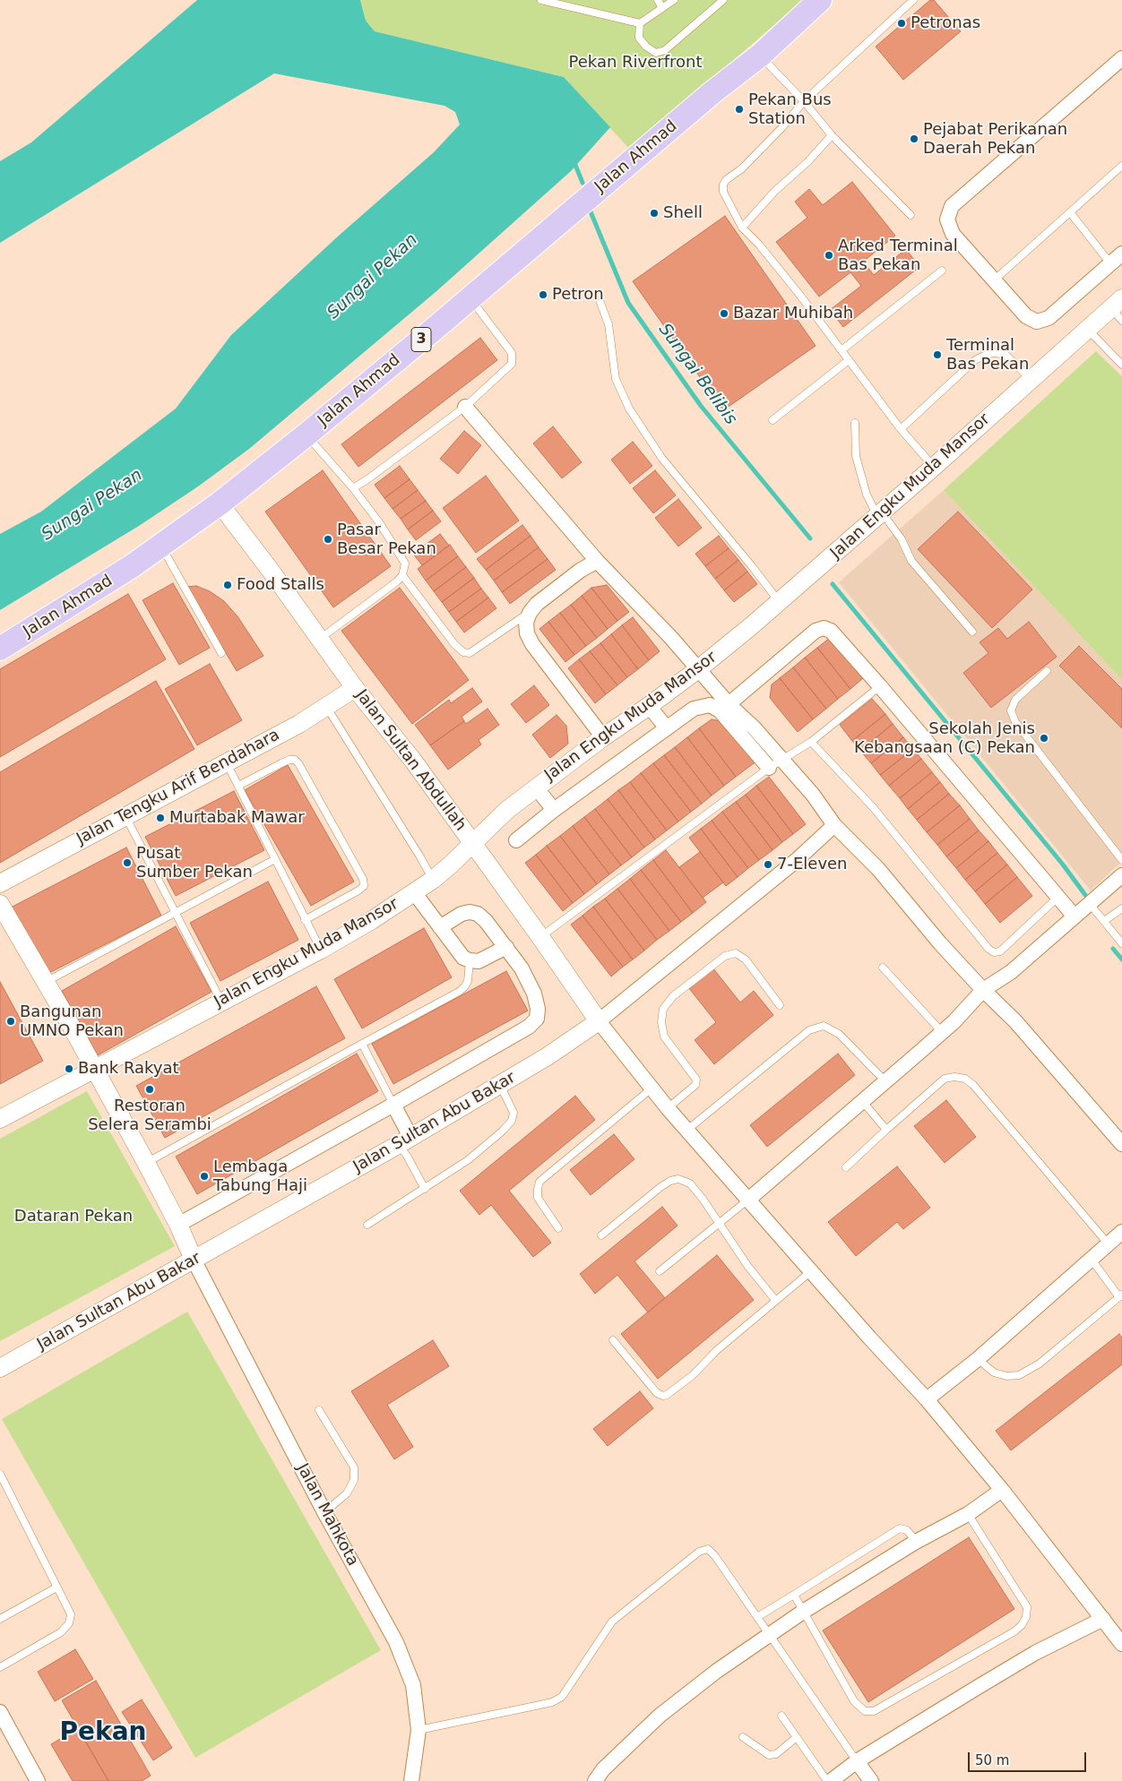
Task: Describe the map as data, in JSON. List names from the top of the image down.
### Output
{
  "streets": {
    "highway": ["Jalan Ahmad", "3"],
    "street": [
      "Jalan Engku Muda Mansor",
      "Jalan Sultan Abdullah",
      "Jalan Tengku Arif Bendahara",
      "Jalan Sultan Abu Bakar",
      "Jalan Mahkota"
    ]
  },
  "crossings": [
    ["Jalan Ahmad", "Jalan Sultan Abdullah"],
    ["Jalan Engku Muda Mansor", "Jalan Sultan Abdullah"],
    ["Jalan Sultan Abdullah", "Jalan Tengku Arif Bendahara"],
    ["Jalan Sultan Abdullah", "Jalan Sultan Abu Bakar"],
    ["Jalan Sultan Abu Bakar", "Jalan Mahkota"]
  ],
  "districts": ["Pekan"],
  "water": ["Sungai Pekan", "Sungai Belibis"],
  "parks": ["Pekan Riverfront", "Dataran Pekan"],
  "places": [
    "Petronas",
    "Pekan Bus Station",
    "Pejabat Perikanan Daerah Pekan",
    "Shell",
    "Arked Terminal Bas Pekan",
    "Petron",
    "Bazar Muhibah",
    "Terminal Bas Pekan",
    "Pasar Besar Pekan",
    "Food Stalls",
    "Sekolah Jenis Kebangsaan (C) Pekan",
    "Murtabak Mawar",
    "Pusat Sumber Pekan",
    "7-Eleven",
    "Bangunan UMNO Pekan",
    "Bank Rakyat",
    "Restoran Selera Serambi",
    "Lembaga Tabung Haji"
  ],
  "scale_bar": "50 m"
}
